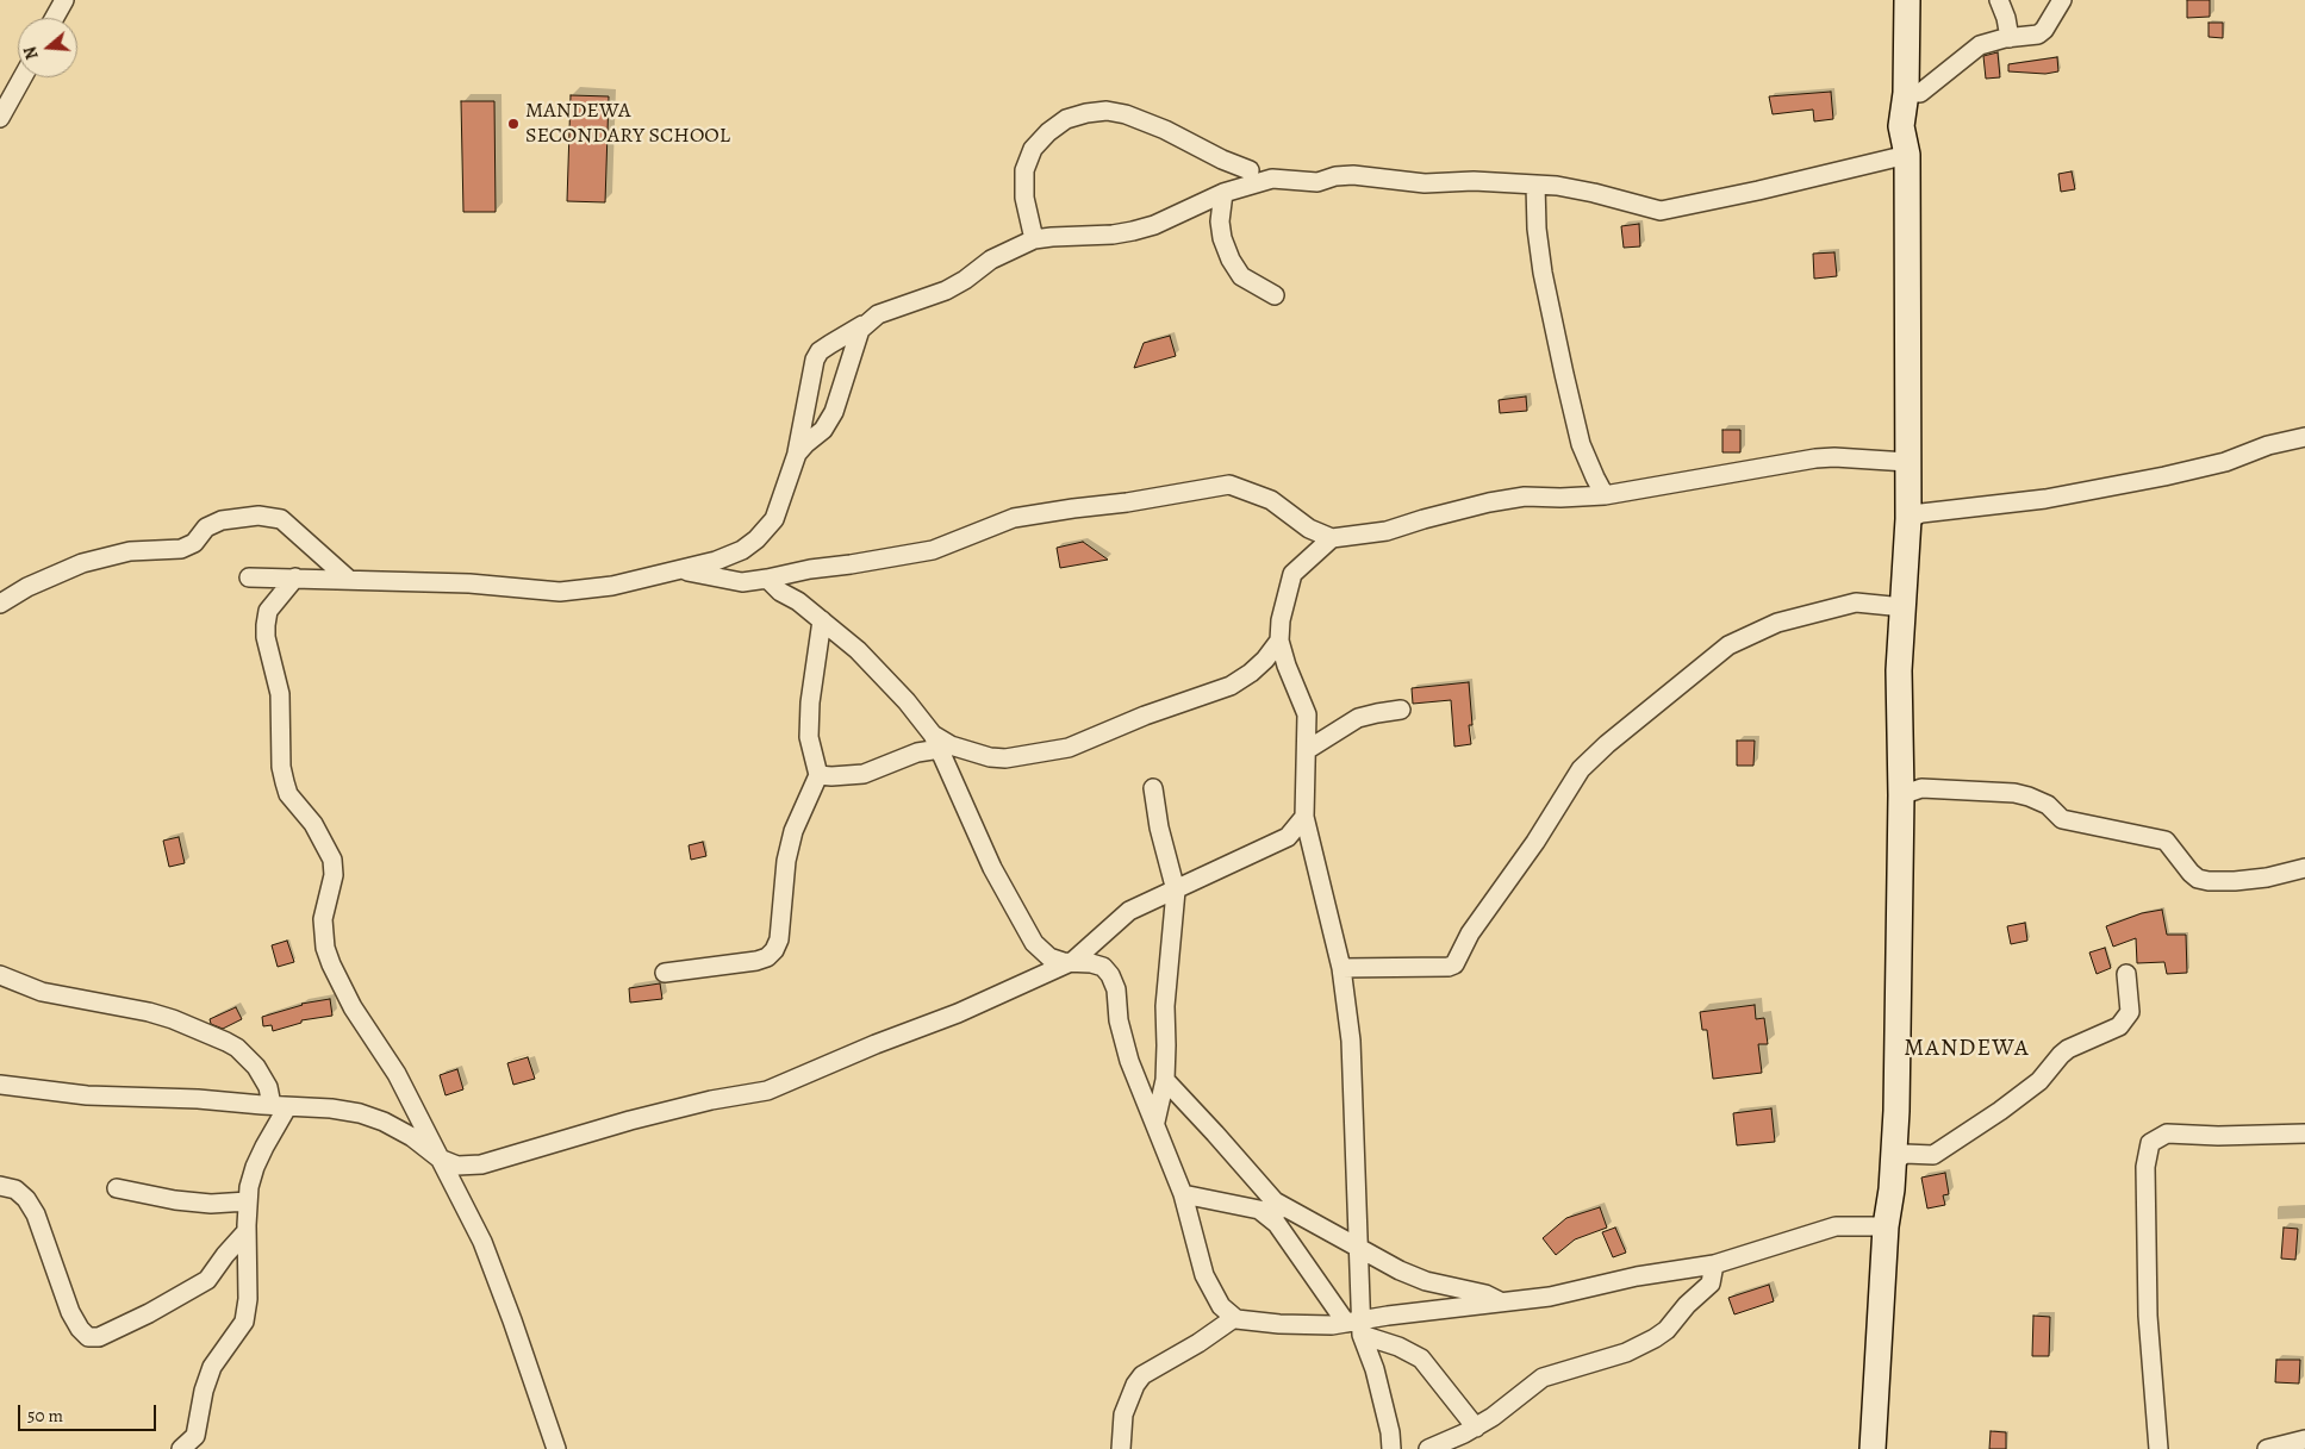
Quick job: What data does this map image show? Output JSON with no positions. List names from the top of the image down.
{
  "districts": ["MANDEWA"],
  "places": ["MANDEWA SECONDARY SCHOOL"],
  "scale_bar": "50 m",
  "north": "left"
}
